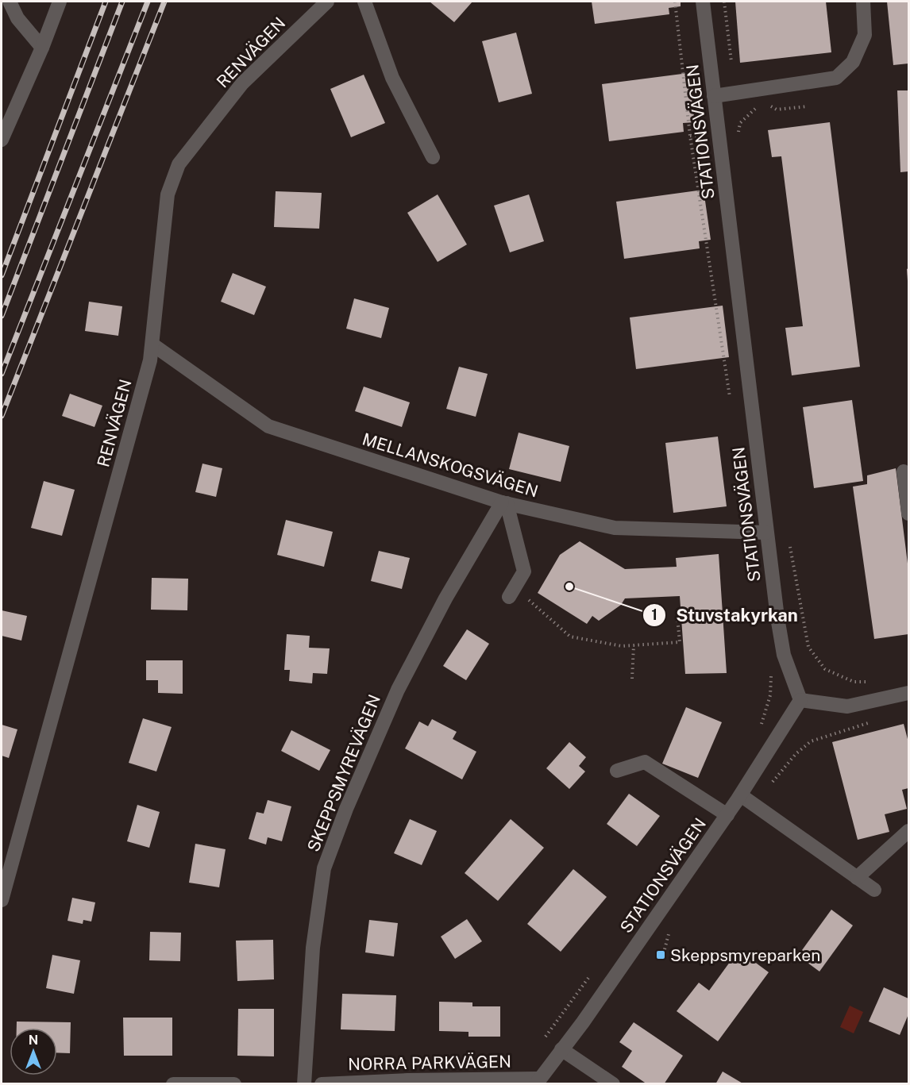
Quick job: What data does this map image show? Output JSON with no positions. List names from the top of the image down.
{
  "streets": {
    "street": [
      "RENVÄGEN",
      "STATIONSVÄGEN",
      "MELLANSKOGSVÄGEN",
      "SKEPPSMYREVÄGEN",
      "NORRA PARKVÄGEN"
    ]
  },
  "crossings": [
    ["RENVÄGEN", "MELLANSKOGSVÄGEN"],
    ["STATIONSVÄGEN", "MELLANSKOGSVÄGEN"],
    ["STATIONSVÄGEN", "NORRA PARKVÄGEN"],
    ["MELLANSKOGSVÄGEN", "SKEPPSMYREVÄGEN"]
  ],
  "places": {
    "other": ["Stuvstakyrkan"],
    "transit": ["Skeppsmyreparken"]
  },
  "north": "top"
}
